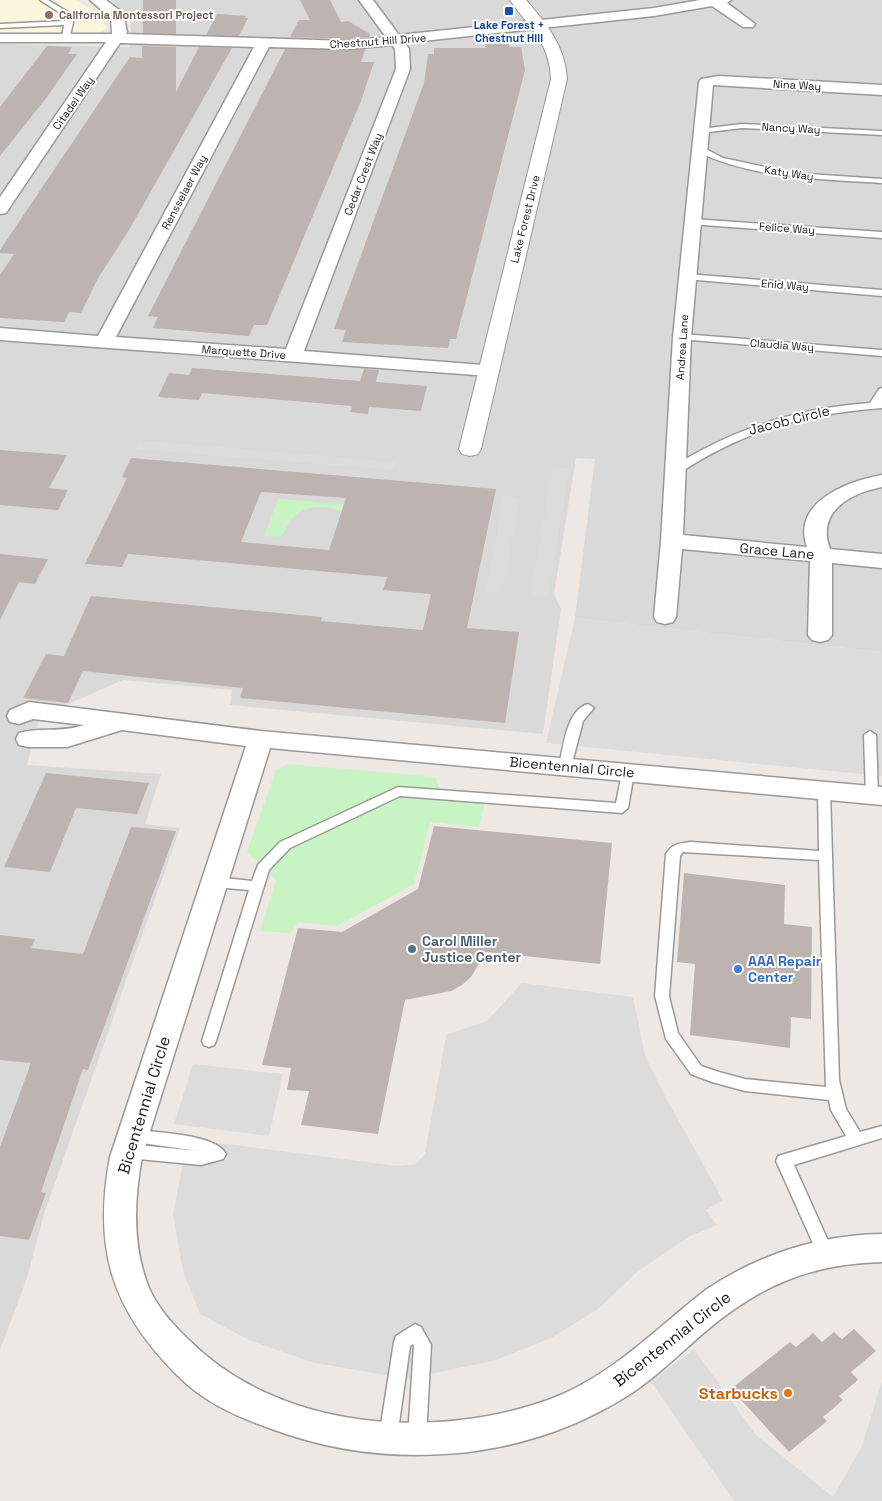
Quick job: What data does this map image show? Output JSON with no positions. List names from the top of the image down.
{
  "streets": {
    "street": [
      "Chestnut Hill Drive",
      "Nina Way",
      "Citadel Way",
      "Cedar Crest Way",
      "Rensselaer Way",
      "Lake Forest Drive",
      "Andrea Lane",
      "Marquette Drive",
      "Grace Lane",
      "Bicentennial Circle"
    ],
    "lane": [
      "Nancy Way",
      "Katy Way",
      "Felice Way",
      "Enid Way",
      "Claudia Way",
      "Jacob Circle"
    ]
  },
  "crossings": [
    ["Chestnut Hill Drive", "Citadel Way"],
    ["Chestnut Hill Drive", "Cedar Crest Way"],
    ["Chestnut Hill Drive", "Rensselaer Way"],
    ["Chestnut Hill Drive", "Lake Forest Drive"],
    ["Nina Way", "Andrea Lane"],
    ["Nancy Way", "Katy Way"],
    ["Nancy Way", "Andrea Lane"],
    ["Katy Way", "Andrea Lane"],
    ["Cedar Crest Way", "Marquette Drive"],
    ["Rensselaer Way", "Marquette Drive"],
    ["Lake Forest Drive", "Marquette Drive"],
    ["Felice Way", "Andrea Lane"],
    ["Enid Way", "Andrea Lane"],
    ["Claudia Way", "Andrea Lane"],
    ["Andrea Lane", "Jacob Circle"],
    ["Andrea Lane", "Grace Lane"]
  ],
  "places": {
    "transit": ["Lake Forest + Chestnut Hill"],
    "other": [
      "California Montessori Project",
      "Carol Miller Justice Center",
      "AAA Repair Center",
      "Starbucks"
    ]
  }
}
